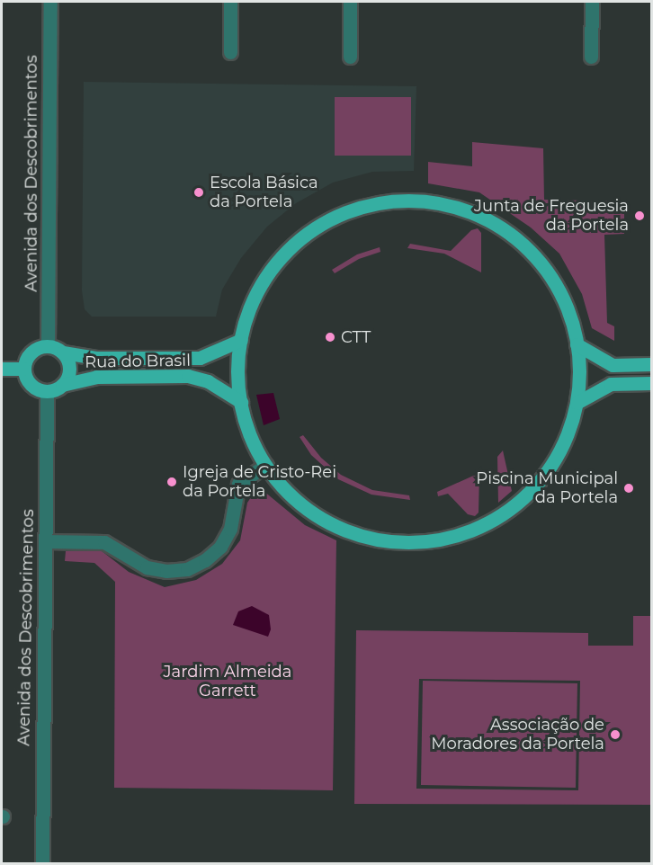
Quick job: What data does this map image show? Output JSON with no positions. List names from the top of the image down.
{
  "streets": {
    "main road": ["Rua do Brasil"],
    "street": ["Avenida dos Descobrimentos"]
  },
  "crossings": [
    ["Avenida dos Descobrimentos", "Rua do Brasil"]
  ],
  "parks": ["Jardim Almeida Garrett"],
  "places": [
    "Escola Básica da Portela",
    "Junta de Freguesia da Portela",
    "CTT",
    "Igreja de Cristo-Rei da Portela",
    "Piscina Municipal da Portela",
    "Associação de Moradores da Portela"
  ]
}
